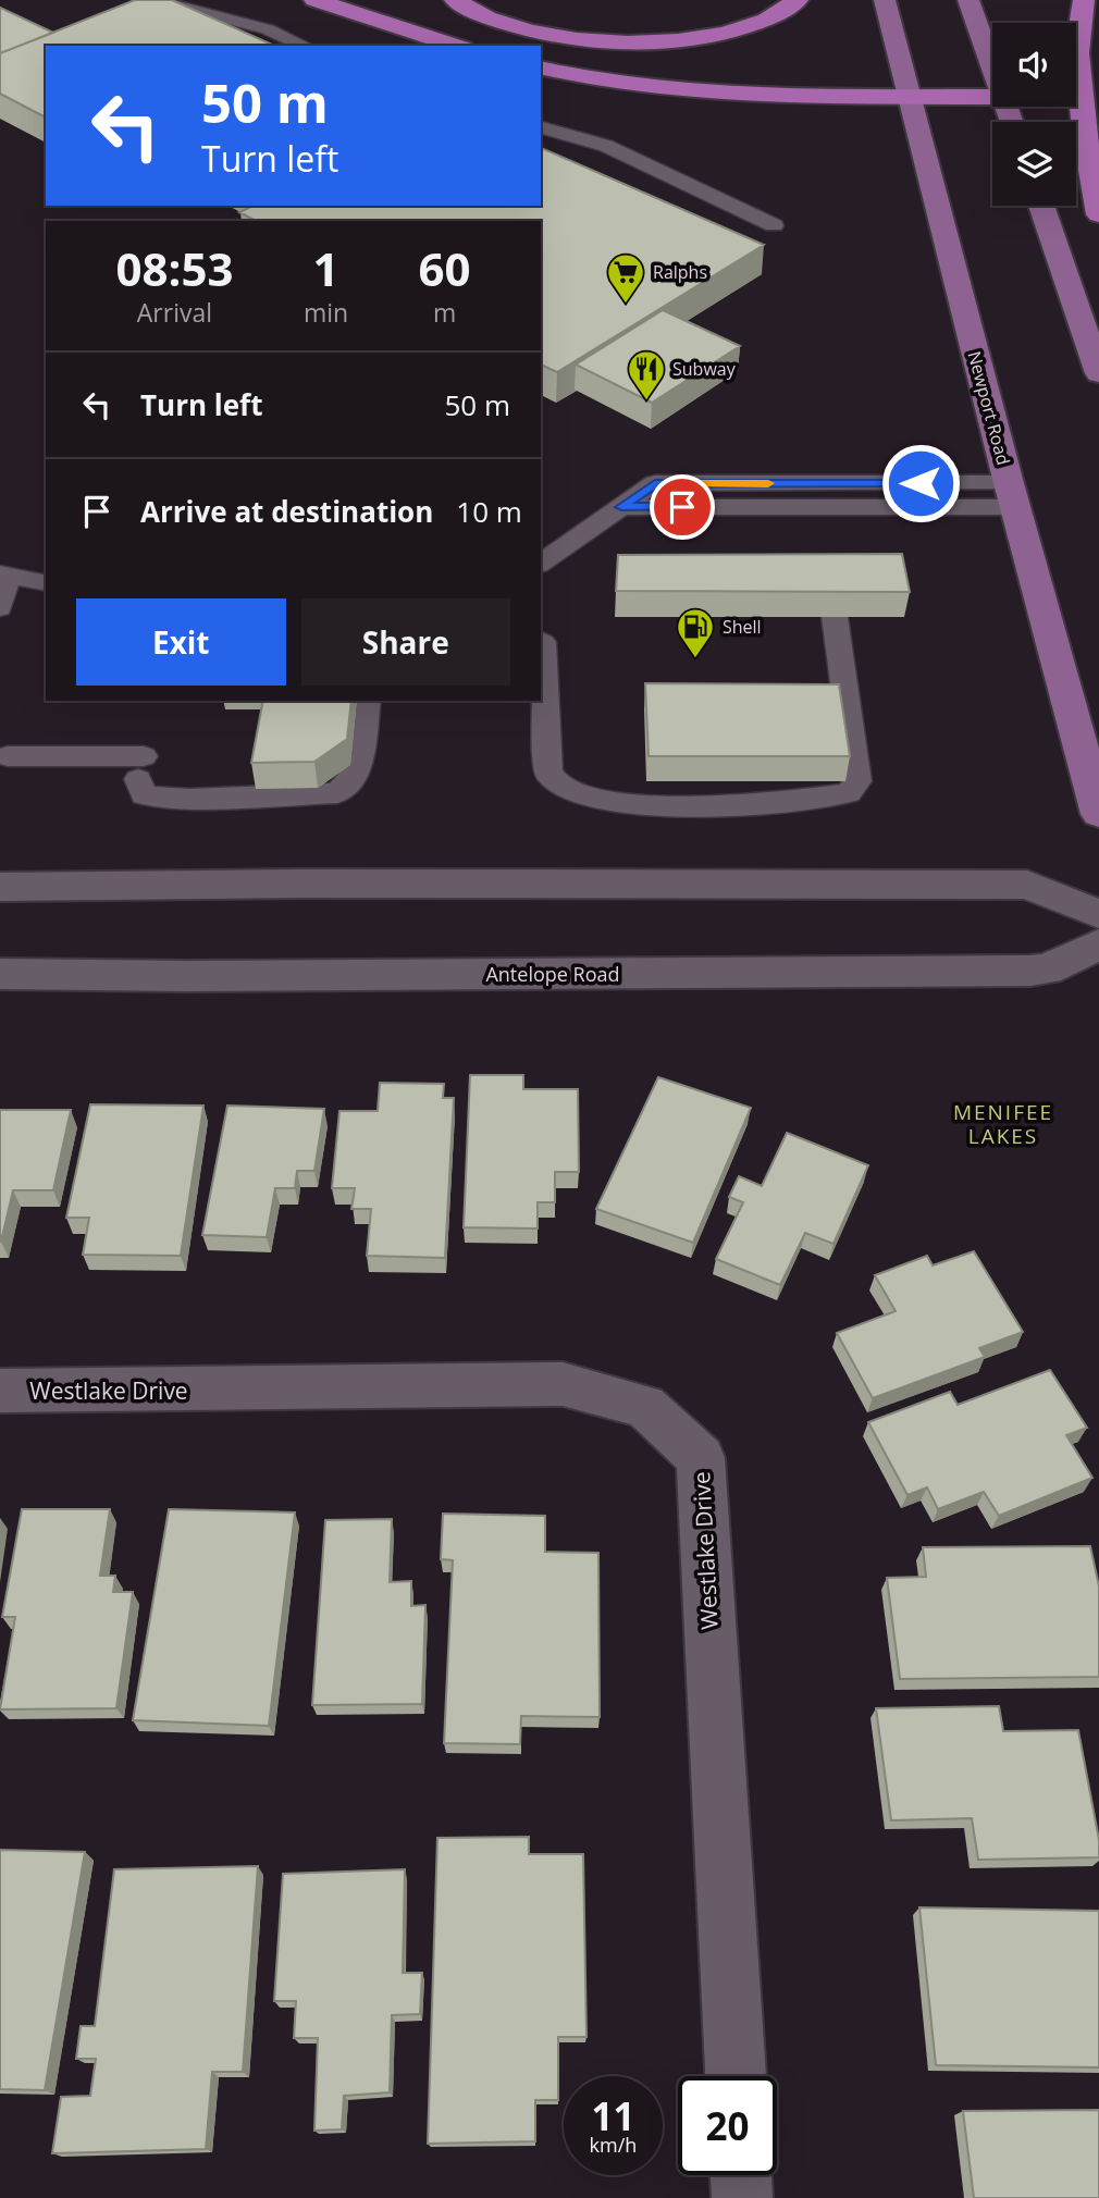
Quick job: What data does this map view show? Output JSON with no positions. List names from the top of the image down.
{
  "streets": {
    "main road": ["Newport Road", "Antelope Road", "Westlake Drive"]
  },
  "districts": ["MENIFEE LAKES"],
  "places": {
    "supermarket": ["Ralphs"],
    "restaurant": ["Subway"],
    "fuel station": ["Shell"]
  },
  "page": {
    "turn": ["50 m", "Turn left"],
    "eta": [
      "08:53",
      "Arrival",
      "1",
      "min",
      "60",
      "m"
    ],
    "list": [
      {
        "name": "Turn left",
        "value": "50 m"
      },
      {
        "name": "Arrive at destination",
        "value": "10 m"
      }
    ],
    "buttons": ["Exit", "Share"],
    "speed": "11 km/h",
    "limit": "20"
  }
}
